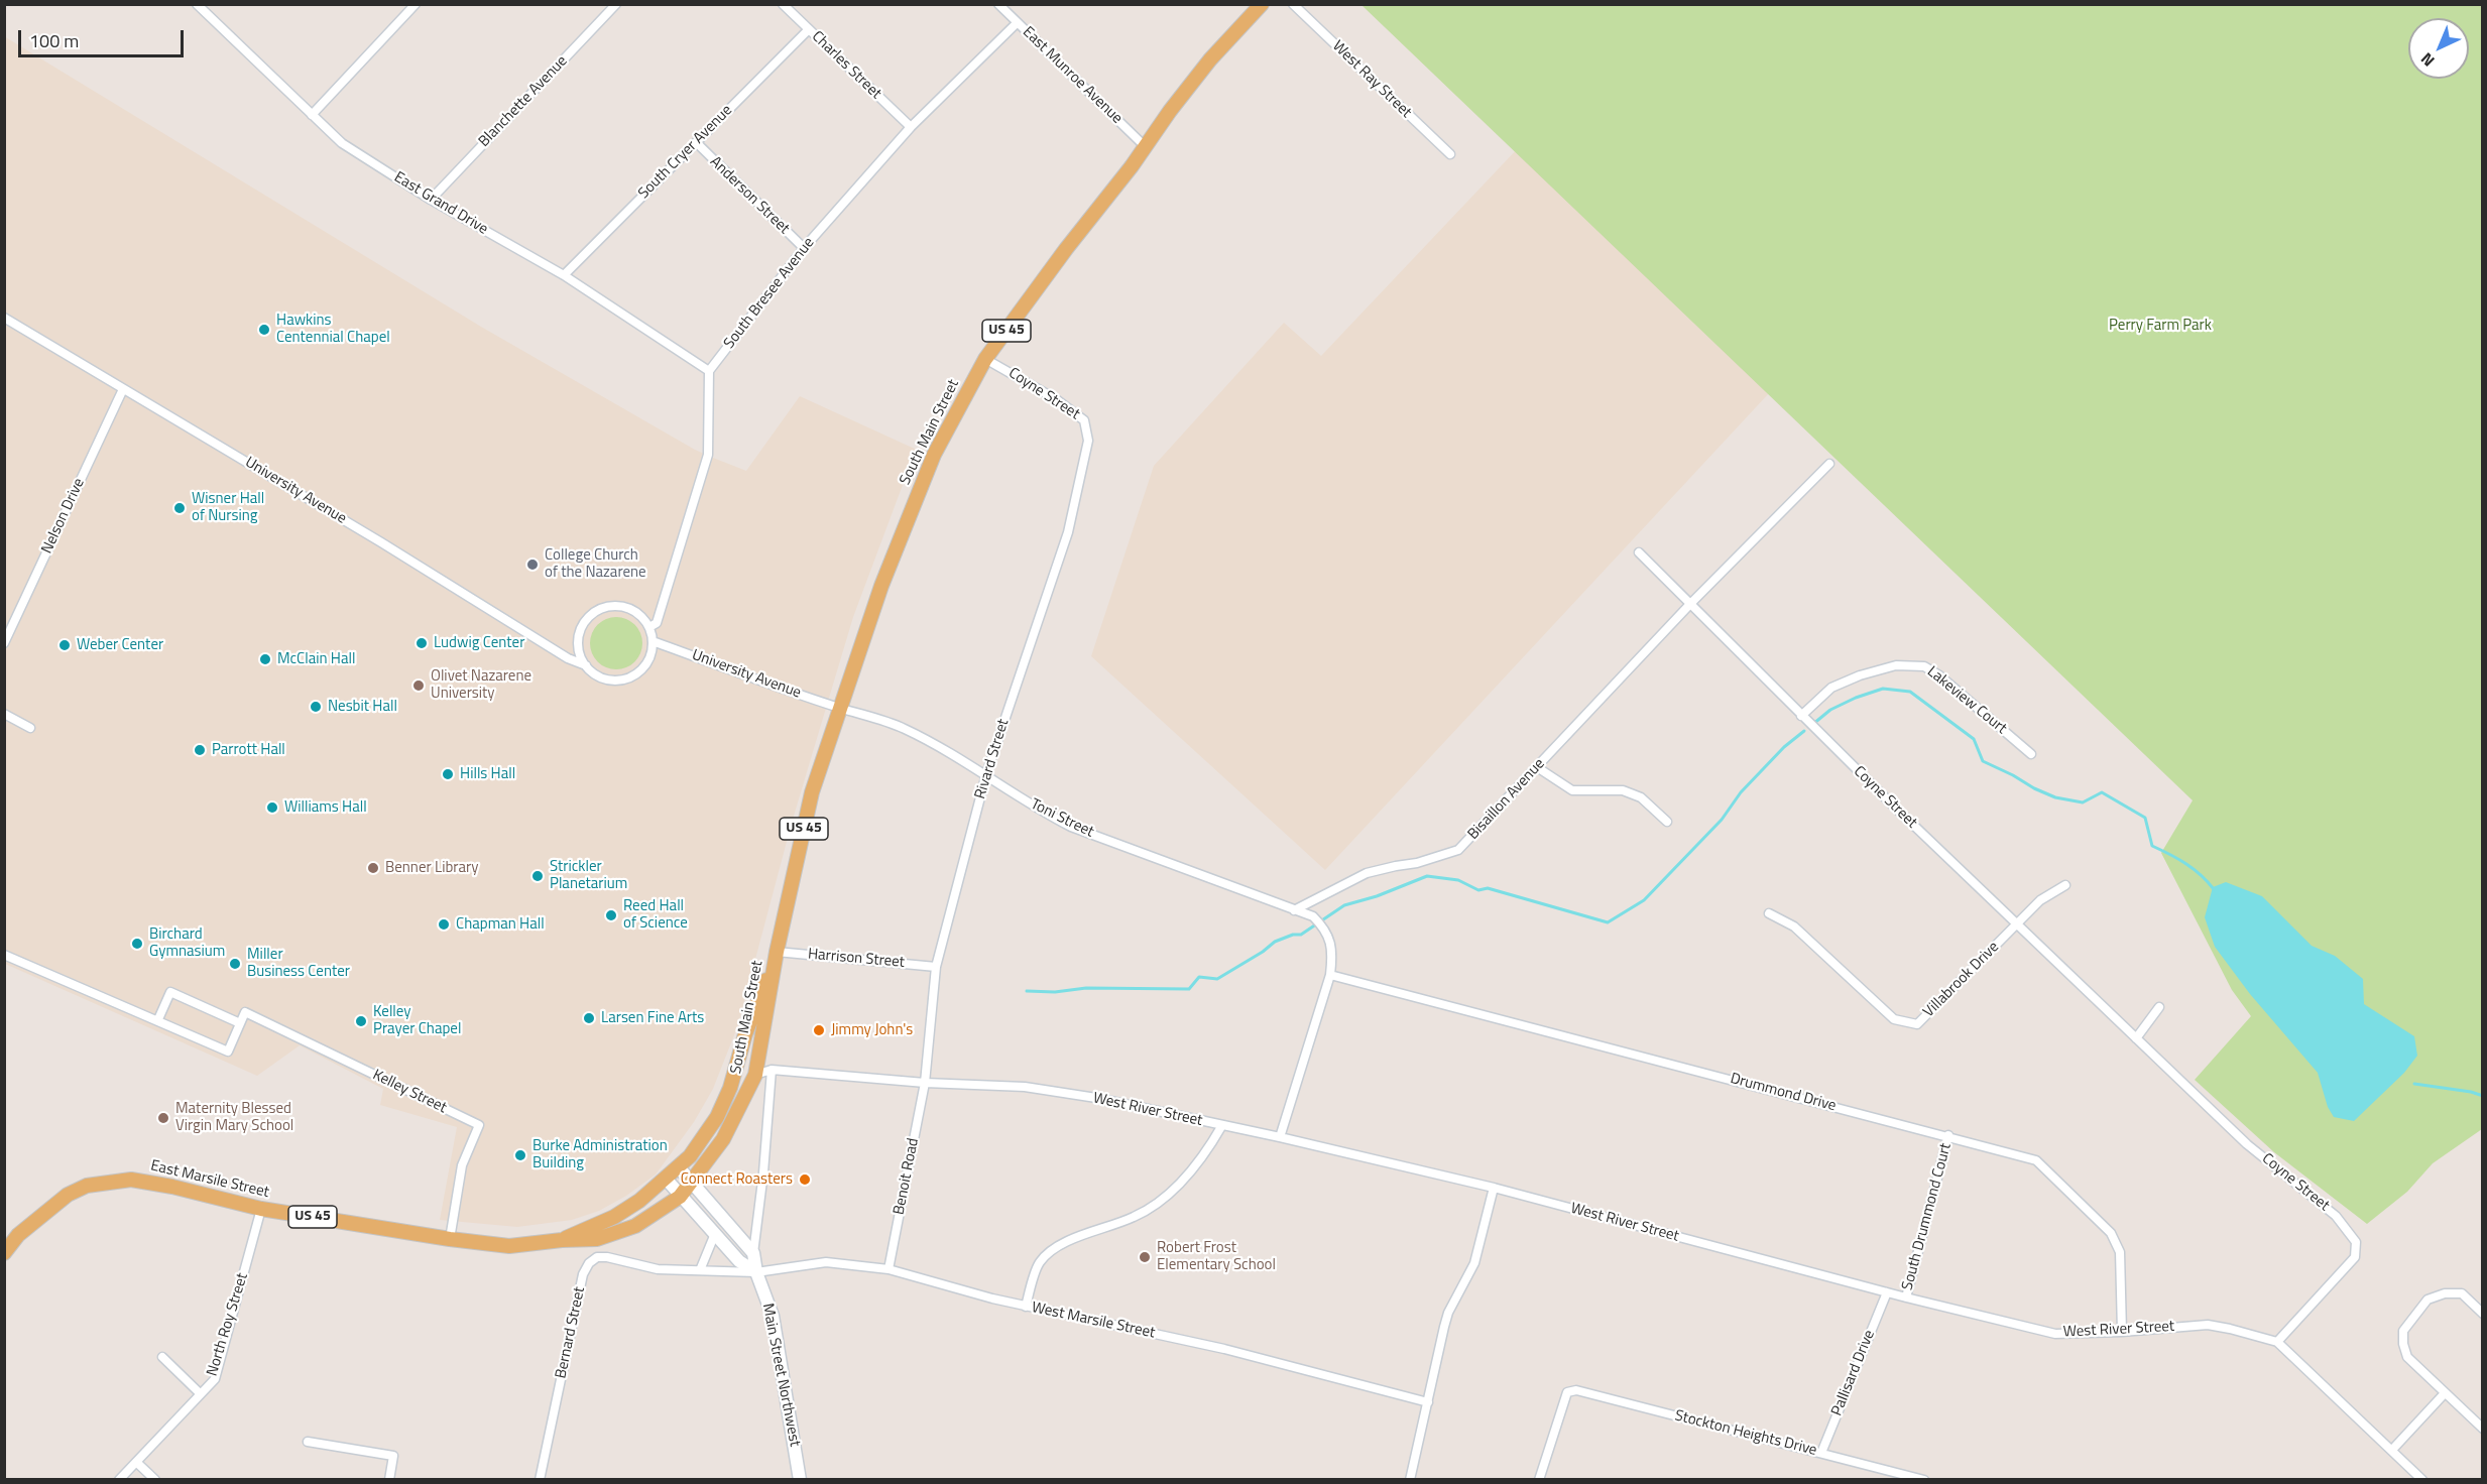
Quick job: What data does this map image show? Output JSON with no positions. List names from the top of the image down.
{
  "streets": {
    "main road": [
      "US 45",
      "South Main Street",
      "East Marsile Street",
      "Main Street Northwest"
    ],
    "street": [
      "Charles Street",
      "East Munroe Avenue",
      "West Ray Street",
      "Blanchette Avenue",
      "South Cryer Avenue",
      "Anderson Street",
      "East Grand Drive",
      "South Bresee Avenue",
      "Coyne Street",
      "University Avenue",
      "Nelson Drive",
      "Lakeview Court",
      "Rivard Street",
      "Bisaillon Avenue",
      "Toni Street",
      "Harrison Street",
      "Villabrook Drive",
      "Kelley Street",
      "Drummond Drive",
      "West River Street",
      "Benoit Road",
      "South Drummond Court",
      "West Marsile Street",
      "North Roy Street",
      "Bernard Street",
      "Pallisard Drive",
      "Stockton Heights Drive"
    ]
  },
  "crossings": [
    ["Charles Street", "South Cryer Avenue"],
    ["Charles Street", "South Bresee Avenue"],
    ["East Munroe Avenue", "South Bresee Avenue"],
    ["East Munroe Avenue", "South Main Street"],
    ["Blanchette Avenue", "East Grand Drive"],
    ["South Cryer Avenue", "Anderson Street"],
    ["South Cryer Avenue", "East Grand Drive"],
    ["Anderson Street", "South Bresee Avenue"],
    ["East Grand Drive", "South Bresee Avenue"],
    ["Coyne Street", "South Main Street"],
    ["Coyne Street", "Lakeview Court"],
    ["Coyne Street", "Rivard Street"],
    ["Coyne Street", "Bisaillon Avenue"],
    ["Coyne Street", "Villabrook Drive"],
    ["Coyne Street", "West River Street"],
    ["South Main Street", "University Avenue"],
    ["South Main Street", "Toni Street"],
    ["South Main Street", "Harrison Street"],
    ["South Main Street", "West River Street"],
    ["South Main Street", "East Marsile Street"],
    ["University Avenue", "Nelson Drive"],
    ["University Avenue", "Toni Street"],
    ["Rivard Street", "Toni Street"],
    ["Rivard Street", "Harrison Street"],
    ["Rivard Street", "West River Street"],
    ["Rivard Street", "Benoit Road"],
    ["Bisaillon Avenue", "Toni Street"],
    ["Kelley Street", "East Marsile Street"],
    ["Drummond Drive", "West River Street"],
    ["Drummond Drive", "South Drummond Court"],
    ["West River Street", "Benoit Road"],
    ["West River Street", "South Drummond Court"],
    ["West River Street", "Pallisard Drive"],
    ["Benoit Road", "West Marsile Street"],
    ["East Marsile Street", "North Roy Street"],
    ["West Marsile Street", "Bernard Street"],
    ["West Marsile Street", "Main Street Northwest"],
    ["Bernard Street", "Main Street Northwest"],
    ["Pallisard Drive", "Stockton Heights Drive"]
  ],
  "parks": ["Perry Farm Park"],
  "places": [
    "Hawkins Centennial Chapel",
    "Wisner Hall of Nursing",
    "College Church of the Nazarene",
    "Ludwig Center",
    "Weber Center",
    "McClain Hall",
    "Olivet Nazarene University",
    "Nesbit Hall",
    "Parrott Hall",
    "Hills Hall",
    "Williams Hall",
    "Benner Library",
    "Strickler Planetarium",
    "Reed Hall of Science",
    "Chapman Hall",
    "Birchard Gymnasium",
    "Miller Business Center",
    "Larsen Fine Arts",
    "Kelley Prayer Chapel",
    "Jimmy John's",
    "Maternity Blessed Virgin Mary School",
    "Burke Administration Building",
    "Connect Roasters",
    "Robert Frost Elementary School"
  ],
  "scale_bar": "100 m",
  "north": "bottom left"
}
